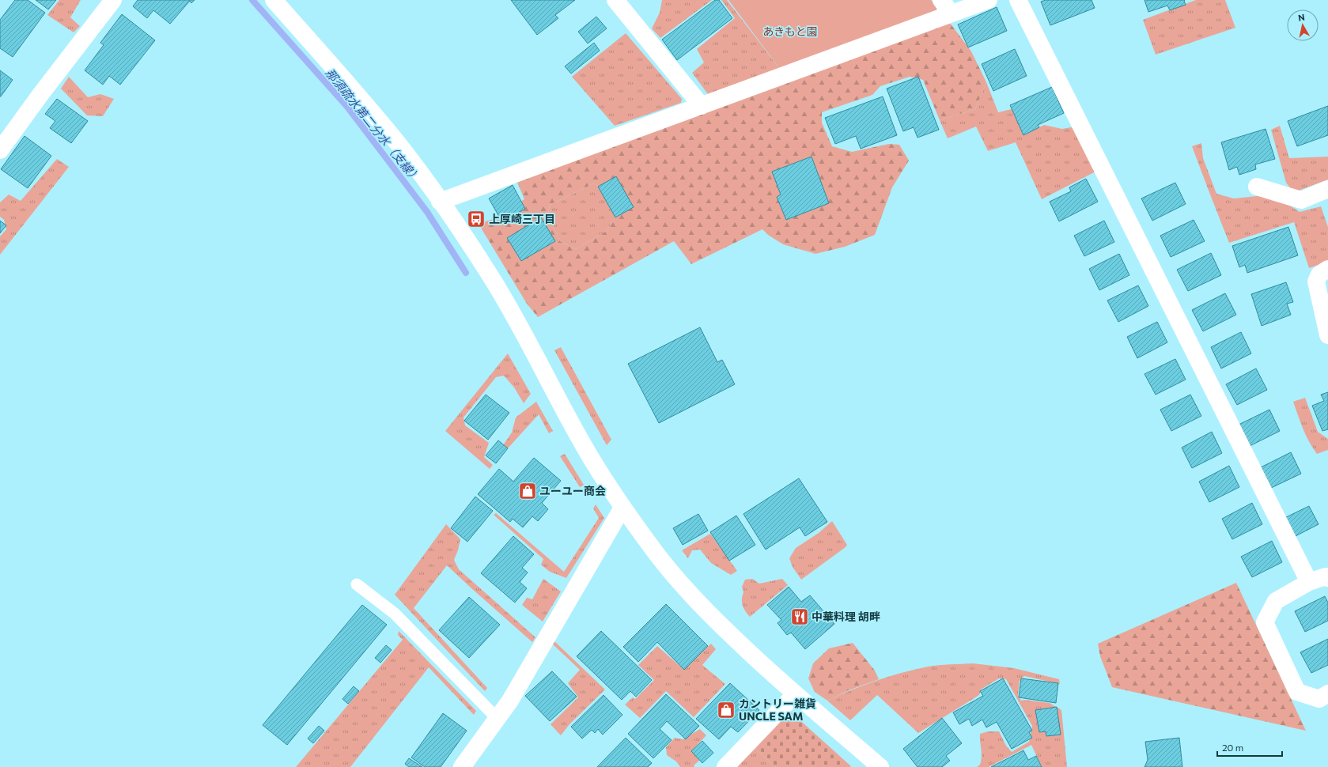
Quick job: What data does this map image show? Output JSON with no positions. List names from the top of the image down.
{
  "water": ["那須疏水第二分水（支線）"],
  "parks": ["あきもと園"],
  "places": {
    "bus stop": ["上厚崎三丁目"],
    "shop": ["ユーユー商会", "カントリー雑貨 UNCLE SAM"],
    "restaurant": ["中華料理 胡畔"]
  },
  "scale_bar": "20 m",
  "north": "top"
}
